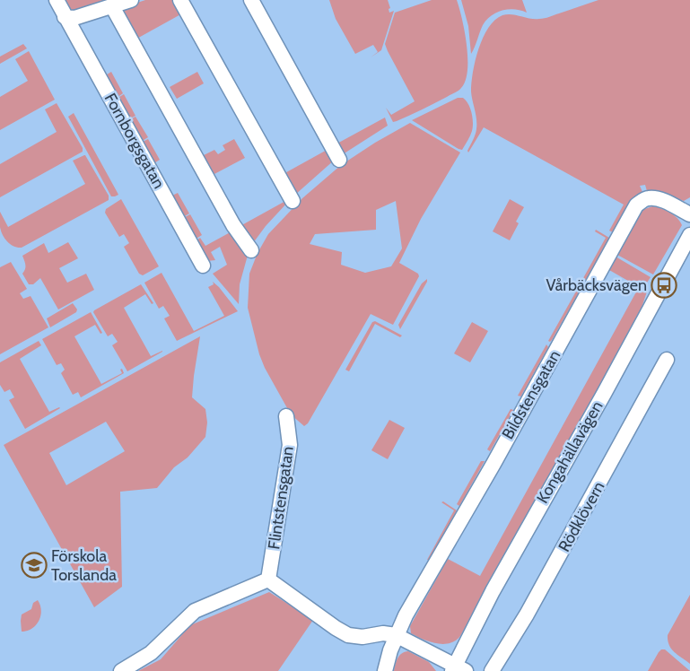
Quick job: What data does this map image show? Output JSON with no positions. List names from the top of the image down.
{
  "streets": {
    "street": [
      "Fornborgsgatan",
      "Bildstensgatan",
      "Kongahällavägen",
      "Flintstensgatan",
      "Rödklövern"
    ]
  },
  "places": {
    "bus stop": ["Vårbäcksvägen"],
    "school or university": ["Förskola Torslanda"]
  }
}
